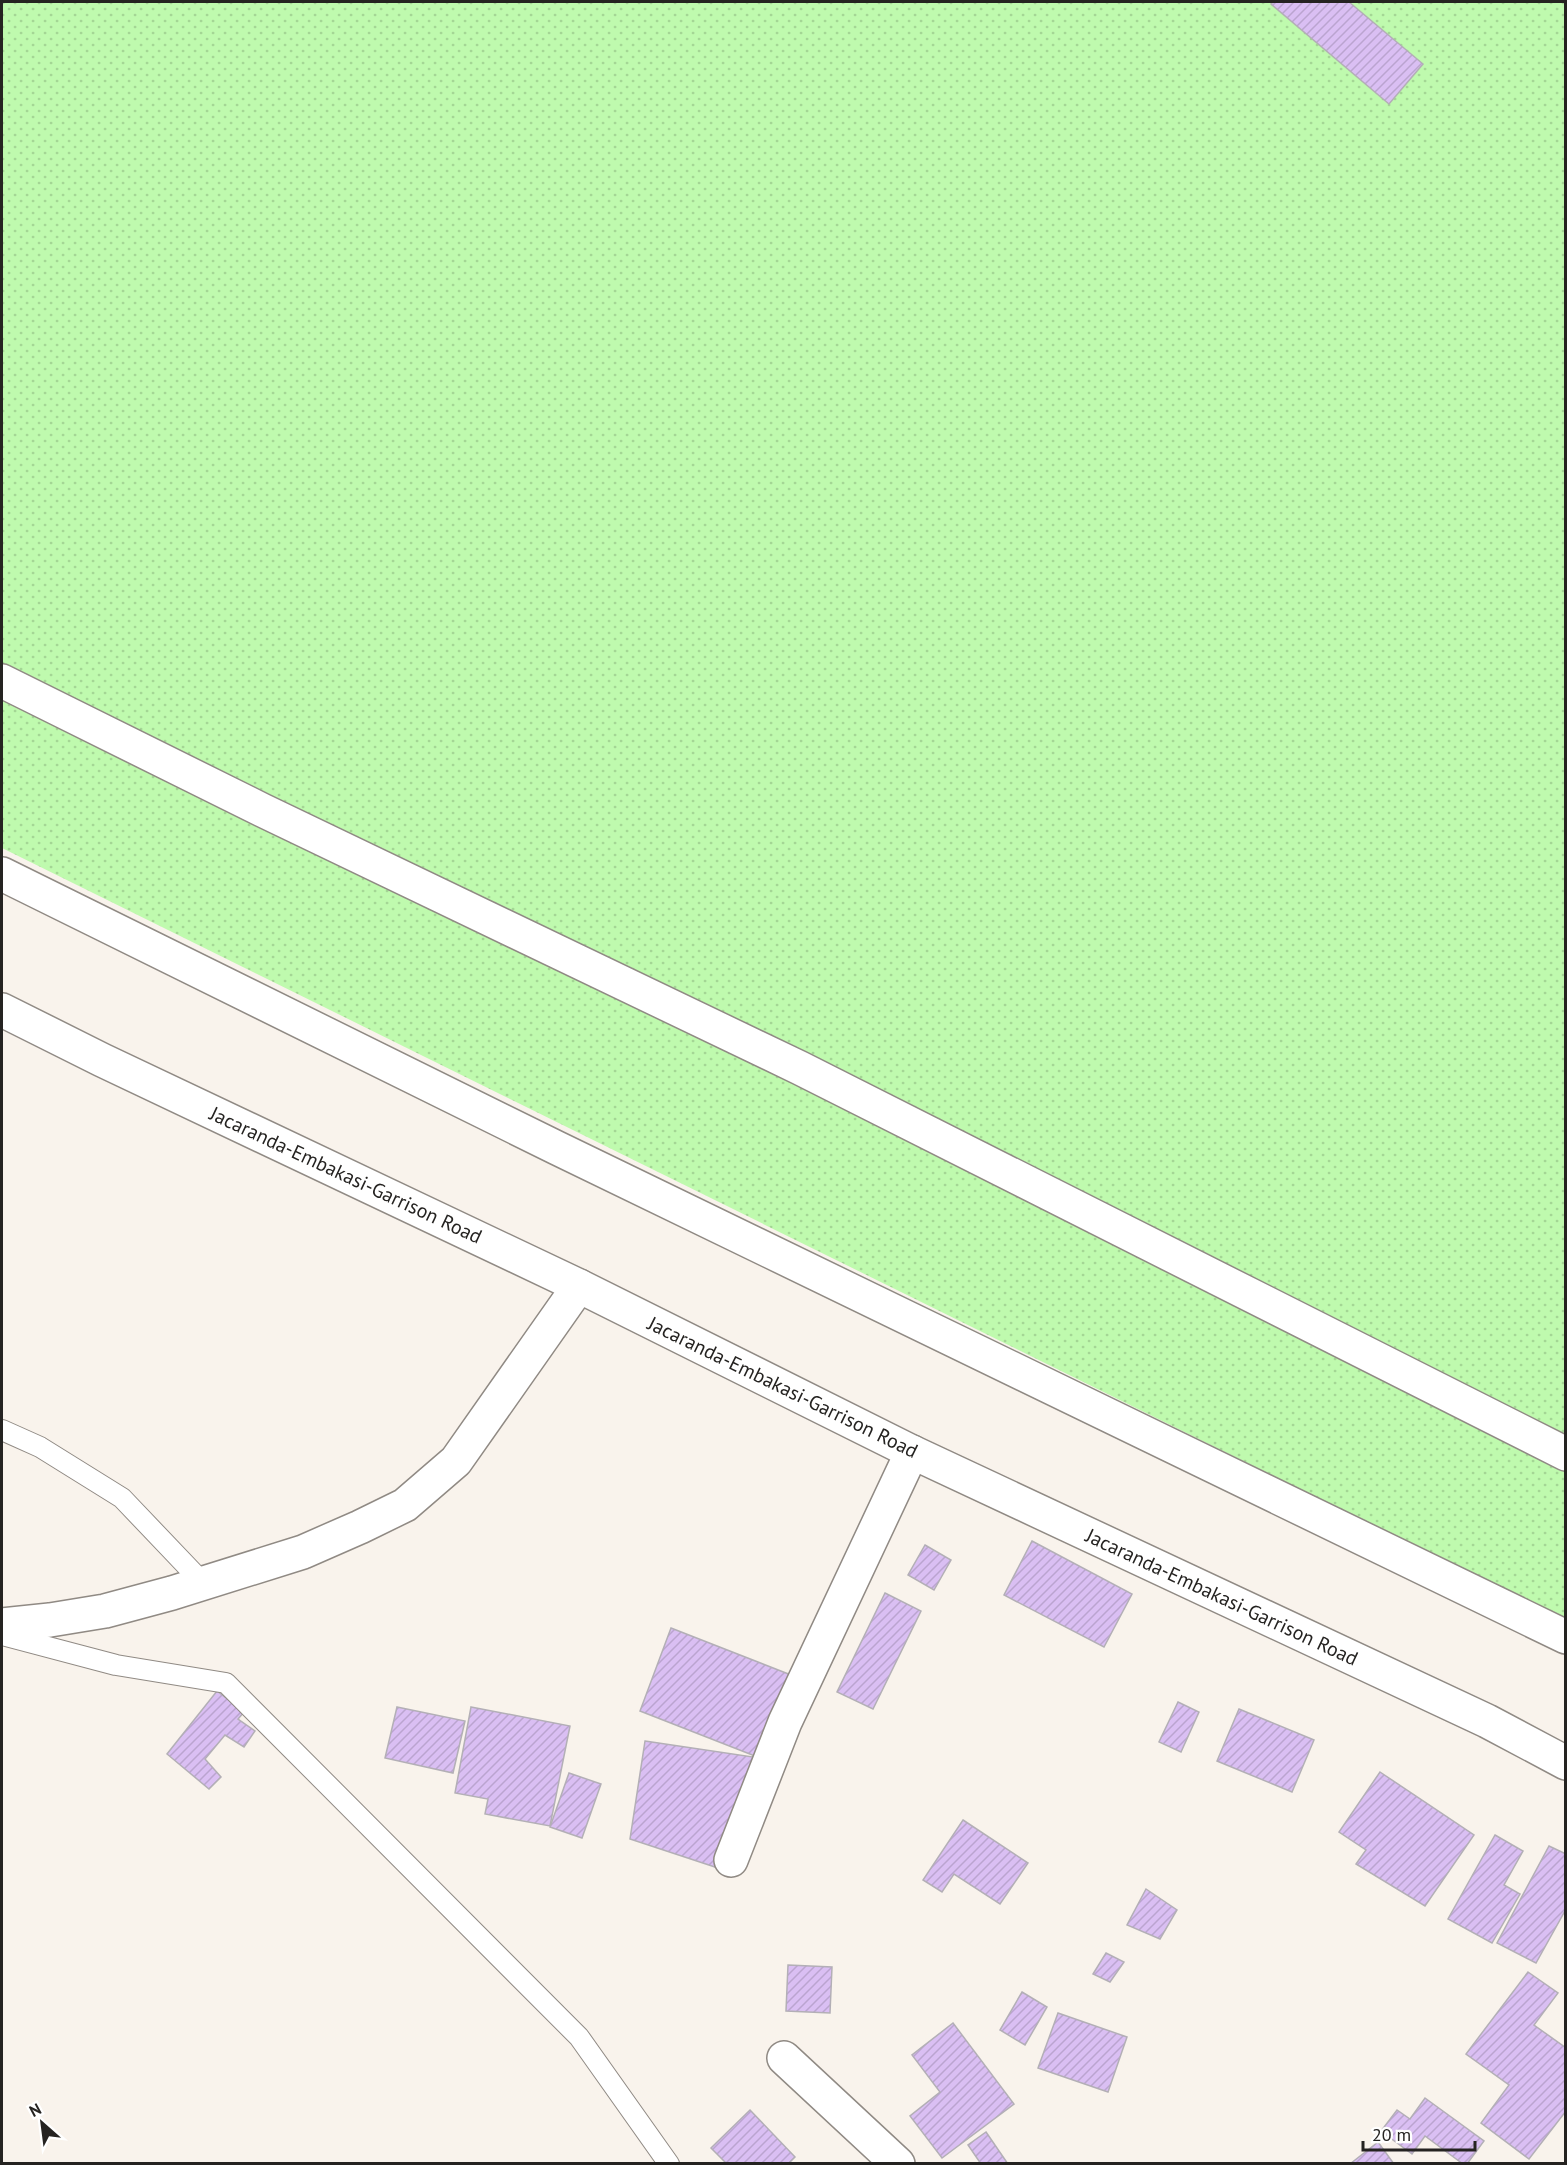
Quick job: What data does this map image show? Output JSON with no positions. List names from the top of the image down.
{
  "streets": {
    "street": ["Jacaranda-Embakasi-Garrison Road"]
  },
  "scale_bar": "20 m",
  "north": "top left"
}
